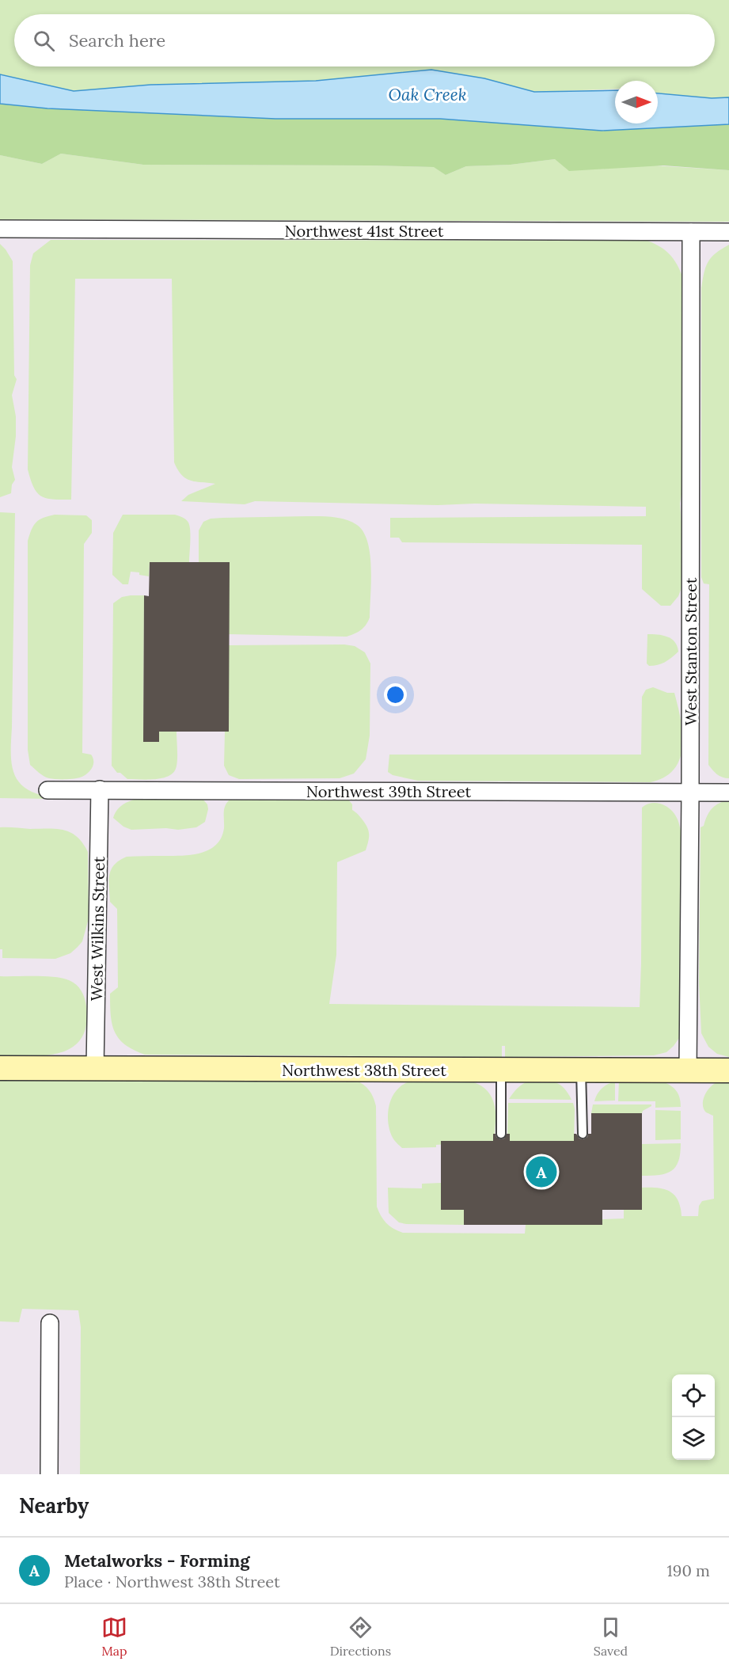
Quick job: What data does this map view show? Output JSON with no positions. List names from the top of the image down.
{
  "streets": {
    "main road": ["Northwest 38th Street"],
    "street": [
      "Northwest 41st Street",
      "West Stanton Street",
      "Northwest 39th Street",
      "West Wilkins Street"
    ]
  },
  "crossings": [
    ["Northwest 41st Street", "West Stanton Street"],
    ["West Stanton Street", "Northwest 39th Street"],
    ["West Stanton Street", "Northwest 38th Street"],
    ["Northwest 39th Street", "West Wilkins Street"],
    ["West Wilkins Street", "Northwest 38th Street"]
  ],
  "water": ["Oak Creek"],
  "north": "right",
  "page": {
    "search": "Search here",
    "pins": "A",
    "heading": "Nearby",
    "list": [
      {
        "mark": "A",
        "name": "Metalworks - Forming",
        "note": "Place · Northwest 38th Street",
        "value": "190 m"
      }
    ],
    "nav": ["Map", "Directions", "Saved"]
  }
}
